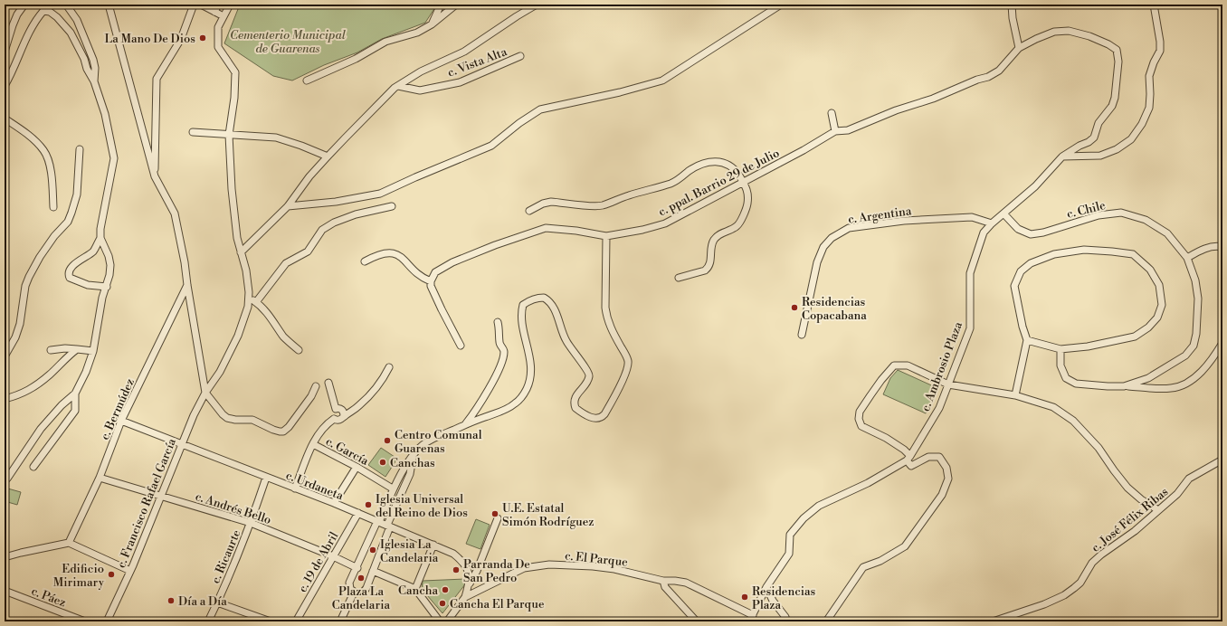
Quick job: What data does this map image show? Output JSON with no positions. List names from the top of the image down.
{
  "streets": {
    "street": [
      "c. Vista Alta",
      "c. ppal. Barrio 29 de Julio",
      "c. Chile",
      "c. Argentina",
      "c. Ambrosio Plaza",
      "c. Bermúdez",
      "c. García",
      "c. Urdaneta",
      "c. Francisco Rafael García",
      "c. Andrés Bello",
      "c. José Félix Ribas",
      "c. Ricaurte",
      "c. El Parque",
      "c. 19 de Abril",
      "c. Páez"
    ]
  },
  "crossings": [
    ["c. ppal. Barrio 29 de Julio", "c. Ambrosio Plaza"],
    ["c. Chile", "c. Ambrosio Plaza"],
    ["c. Argentina", "c. Ambrosio Plaza"],
    ["c. Ambrosio Plaza", "c. El Parque"],
    ["c. Bermúdez", "c. Urdaneta"],
    ["c. Bermúdez", "c. Andrés Bello"],
    ["c. Urdaneta", "c. Francisco Rafael García"],
    ["c. Urdaneta", "c. Ricaurte"],
    ["c. Urdaneta", "c. El Parque"],
    ["c. Urdaneta", "c. 19 de Abril"],
    ["c. Francisco Rafael García", "c. Andrés Bello"],
    ["c. Andrés Bello", "c. Ricaurte"],
    ["c. Andrés Bello", "c. 19 de Abril"]
  ],
  "parks": ["Cementerio Municipal de Guarenas"],
  "places": [
    "La Mano De Dios",
    "Residencias Copacabana",
    "Centro Comunal Guarenas",
    "Canchas",
    "Iglesia Universal del Reino de Dios",
    "U.E. Estatal Simón Rodríguez",
    "Iglesia La Candelaria",
    "Parranda De San Pedro",
    "Edificio Mirimary",
    "Plaza La Candelaria",
    "Cancha",
    "Residencias Plaza",
    "Día a Día",
    "Cancha El Parque"
  ]
}
